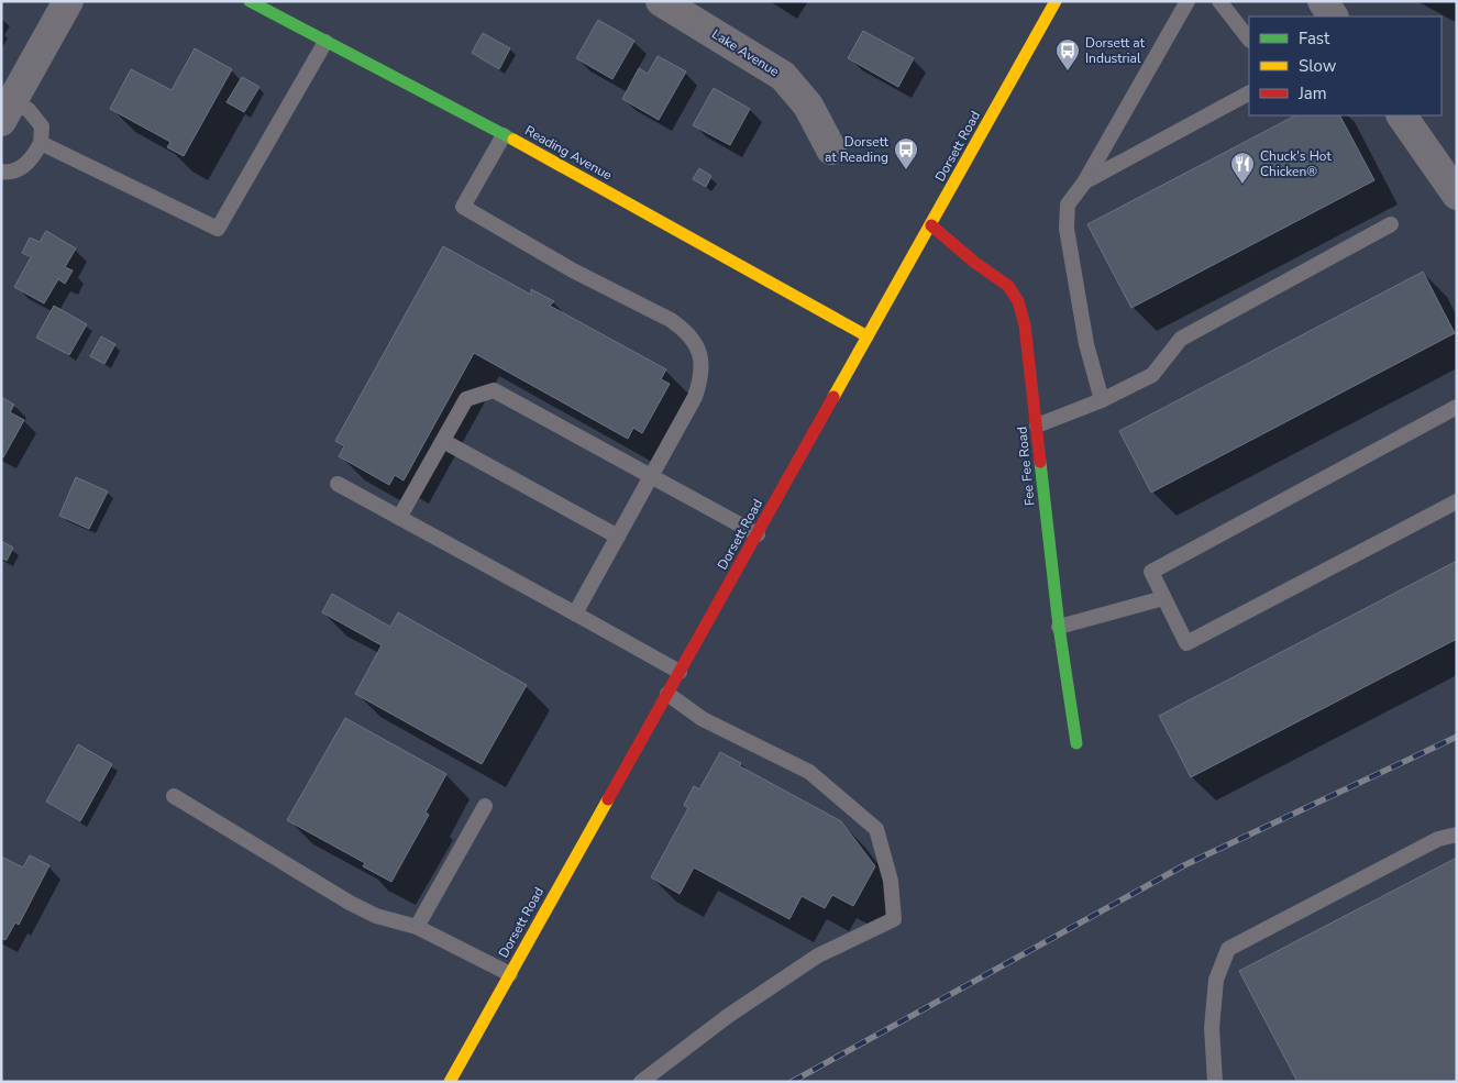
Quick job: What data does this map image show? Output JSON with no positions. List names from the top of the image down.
{
  "streets": {
    "street": [
      "Lake Avenue",
      "Dorsett Road",
      "Reading Avenue",
      "Fee Fee Road"
    ]
  },
  "crossings": [
    ["Dorsett Road", "Reading Avenue"],
    ["Dorsett Road", "Fee Fee Road"]
  ],
  "places": {
    "bus stop": ["Dorsett at Industrial", "Dorsett at Reading"],
    "restaurant": ["Chuck's Hot Chicken®"]
  },
  "legend": ["Fast", "Slow", "Jam"]
}
